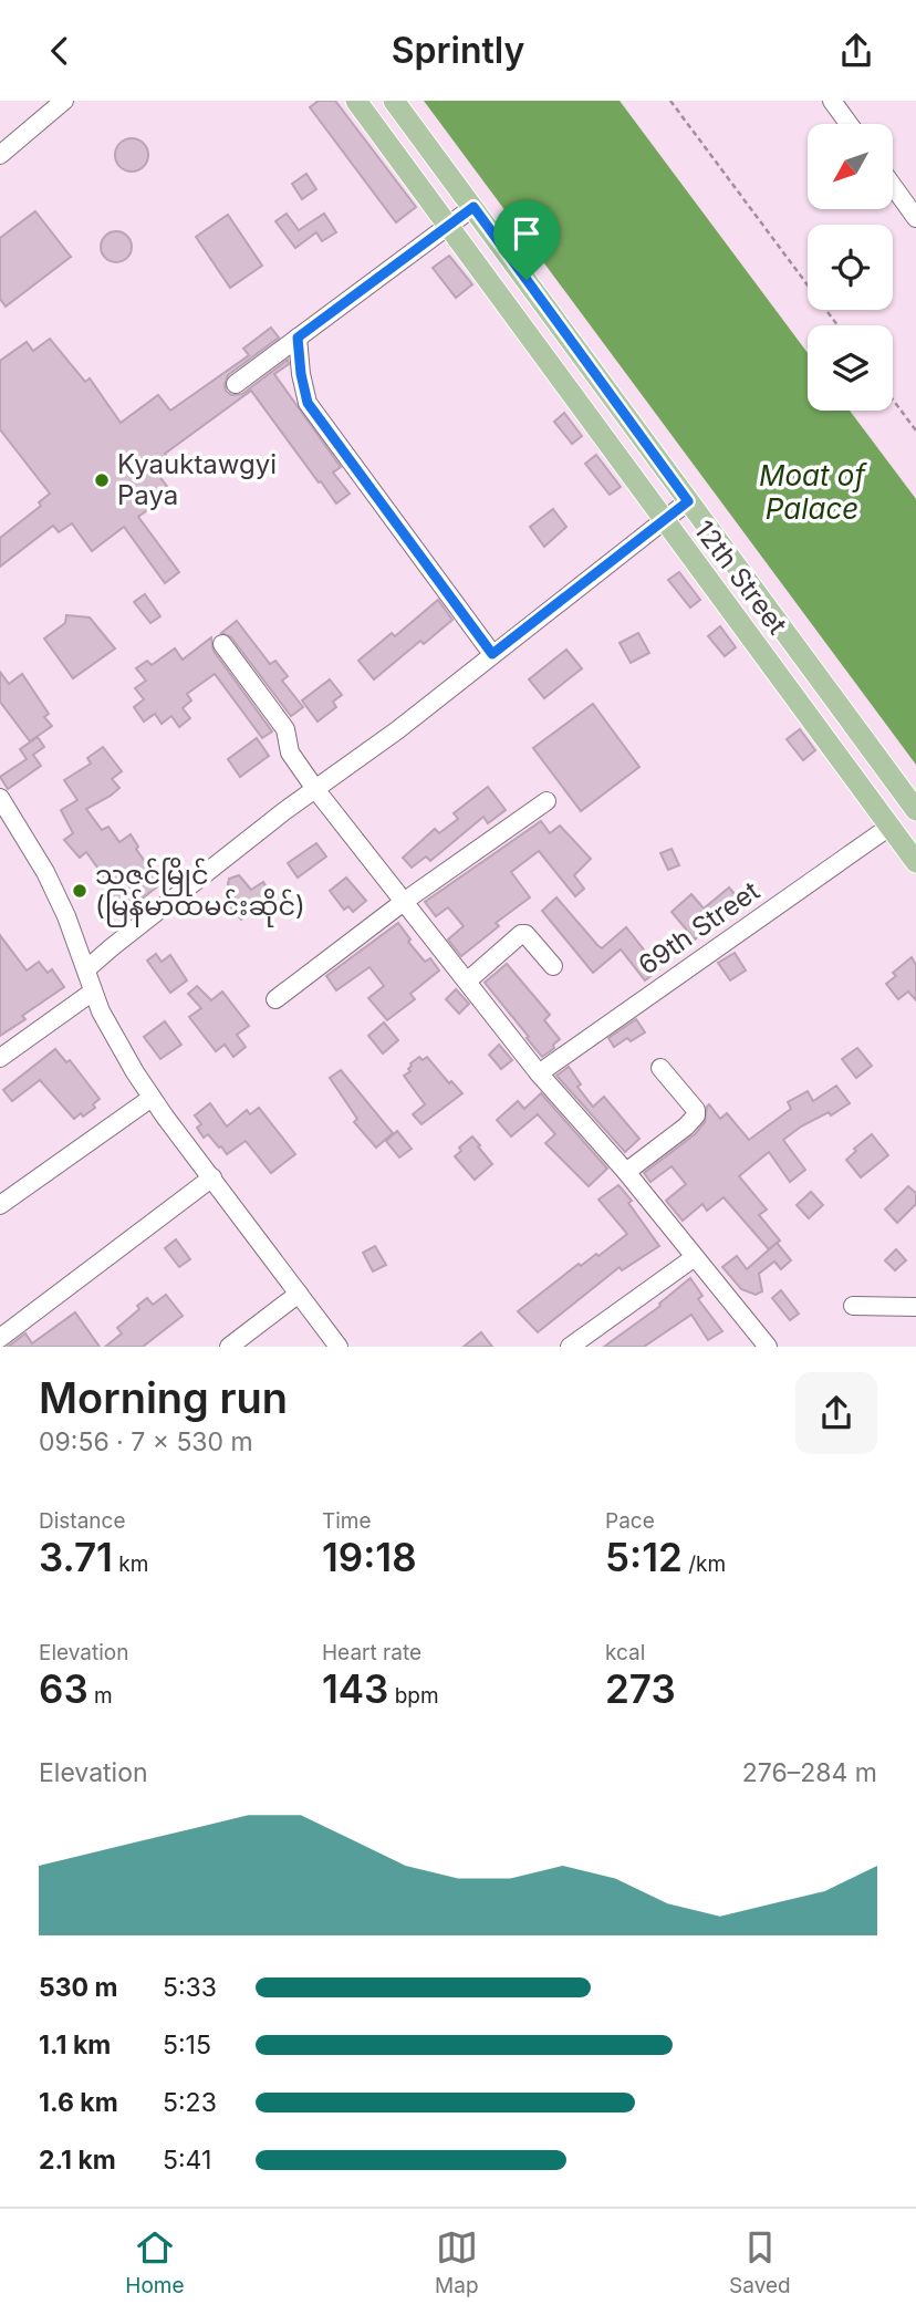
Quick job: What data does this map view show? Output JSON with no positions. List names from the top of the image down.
{
  "streets": {
    "main road": ["12th Street"],
    "street": ["69th Street"]
  },
  "crossings": [
    ["12th Street", "69th Street"]
  ],
  "water": ["Moat of Palace"],
  "places": ["Kyauktawgyi Paya", "သဇင်မြိုင် (မြန်မာထမင်းဆိုင်)"],
  "north": "bottom left",
  "page": {
    "header": "Sprintly",
    "heading": ["Morning run", "09:56 · 7 × 530 m"],
    "stats": [
      ["Distance", "3.71 km"],
      ["Time", "19:18"],
      ["Pace", "5:12 /km"],
      ["Elevation", "63 m"],
      ["Heart rate", "143 bpm"],
      ["kcal", "273"]
    ],
    "chart": ["Elevation", "276–284 m"],
    "list": [
      {
        "name": "530 m",
        "note": "5:33"
      },
      {
        "name": "1.1 km",
        "note": "5:15"
      },
      {
        "name": "1.6 km",
        "note": "5:23"
      },
      {
        "name": "2.1 km",
        "note": "5:41"
      }
    ],
    "tabs": ["Home", "Map", "Saved"]
  }
}
